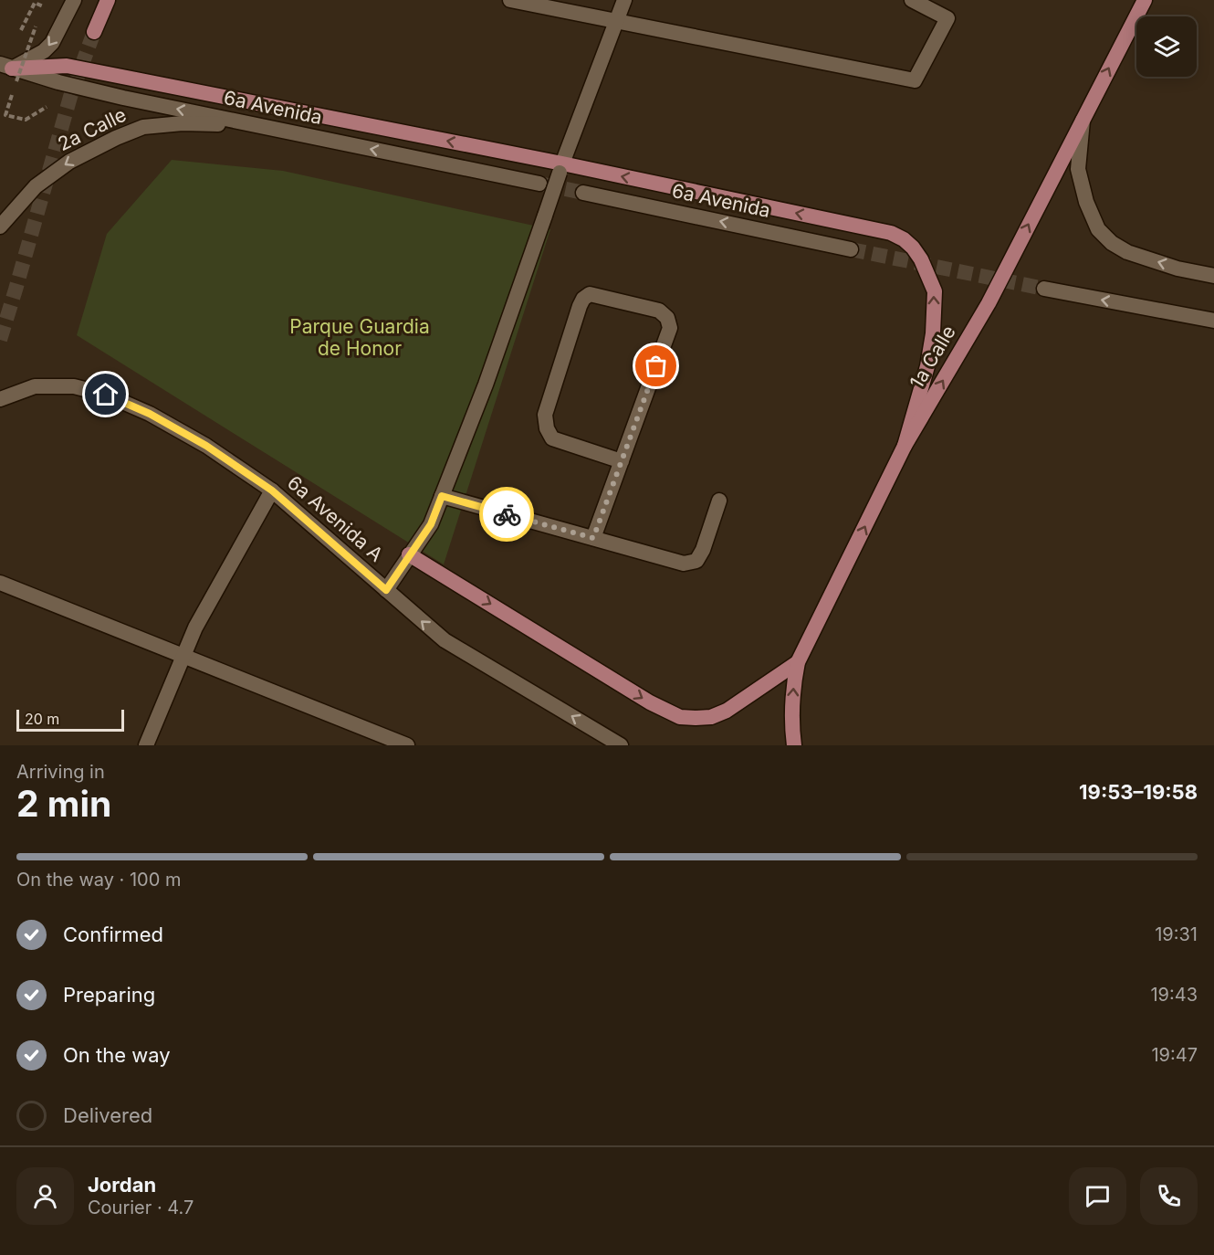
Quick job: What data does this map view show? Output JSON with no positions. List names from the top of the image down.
{
  "streets": {
    "main road": ["1a Calle"],
    "street": ["6a Avenida", "2a Calle", "6a Avenida A"]
  },
  "crossings": [
    ["6a Avenida", "2a Calle"]
  ],
  "one_way": ["6a Avenida", "2a Calle", "1a Calle"],
  "parks": ["Parque Guardia de Honor"],
  "scale_bar": "20 m",
  "page": {
    "scale": "20 m",
    "heading": ["2 min", "Arriving in", "19:53–19:58"],
    "panel": ["Jordan", "Courier · 4.7"],
    "bar": "On the way · 100 m",
    "list": [
      ["Confirmed", "19:31"],
      ["Preparing", "19:43"],
      ["On the way", "19:47"],
      "Delivered"
    ]
  }
}
